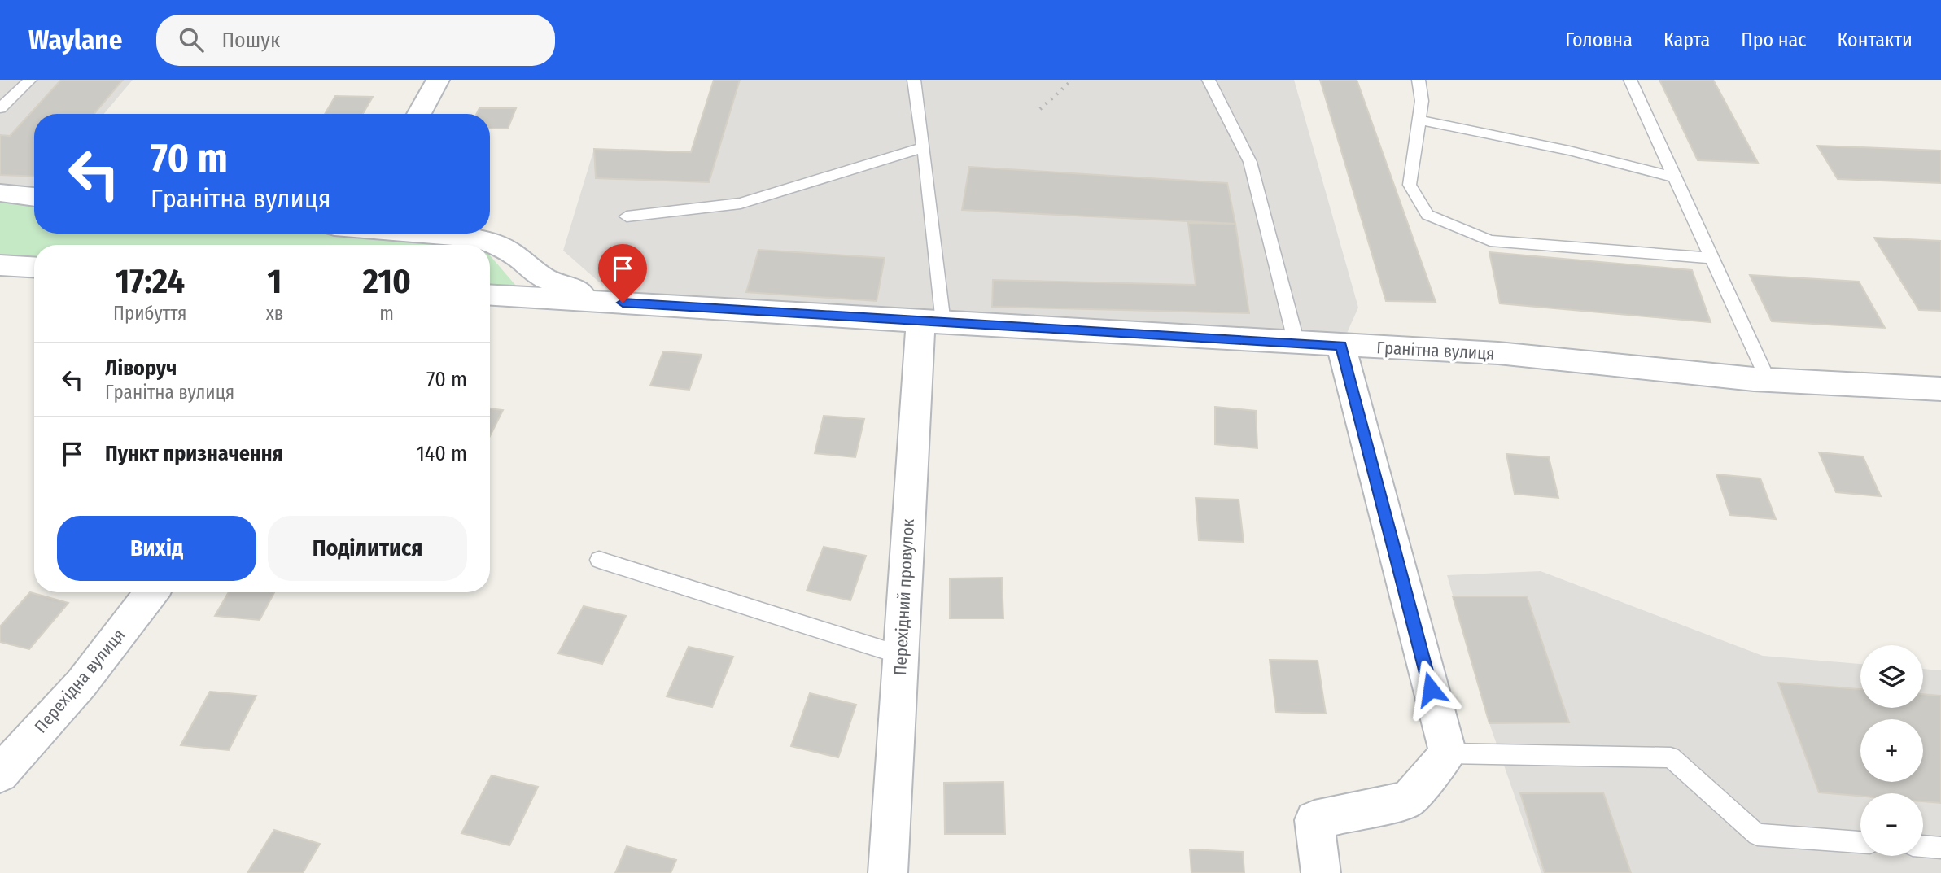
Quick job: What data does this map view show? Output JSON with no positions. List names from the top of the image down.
{
  "streets": {
    "street": ["Гранітна вулиця", "Перехідний провулок", "Перехідна вулиця"]
  },
  "crossings": [
    ["Гранітна вулиця", "Перехідний провулок"]
  ],
  "page": {
    "header": "Waylane",
    "search": "Пошук",
    "nav": [
      "Головна",
      "Карта",
      "Про нас",
      "Контакти"
    ],
    "turn": ["70 m", "Гранітна вулиця"],
    "eta": [
      "17:24",
      "Прибуття",
      "1",
      "хв",
      "210",
      "m"
    ],
    "list": [
      {
        "name": "Ліворуч",
        "note": "Гранітна вулиця",
        "value": "70 m"
      },
      {
        "name": "Пункт призначення",
        "value": "140 m"
      }
    ],
    "buttons": ["Вихід", "Поділитися"],
    "map_buttons": ["+", "−"]
  }
}
